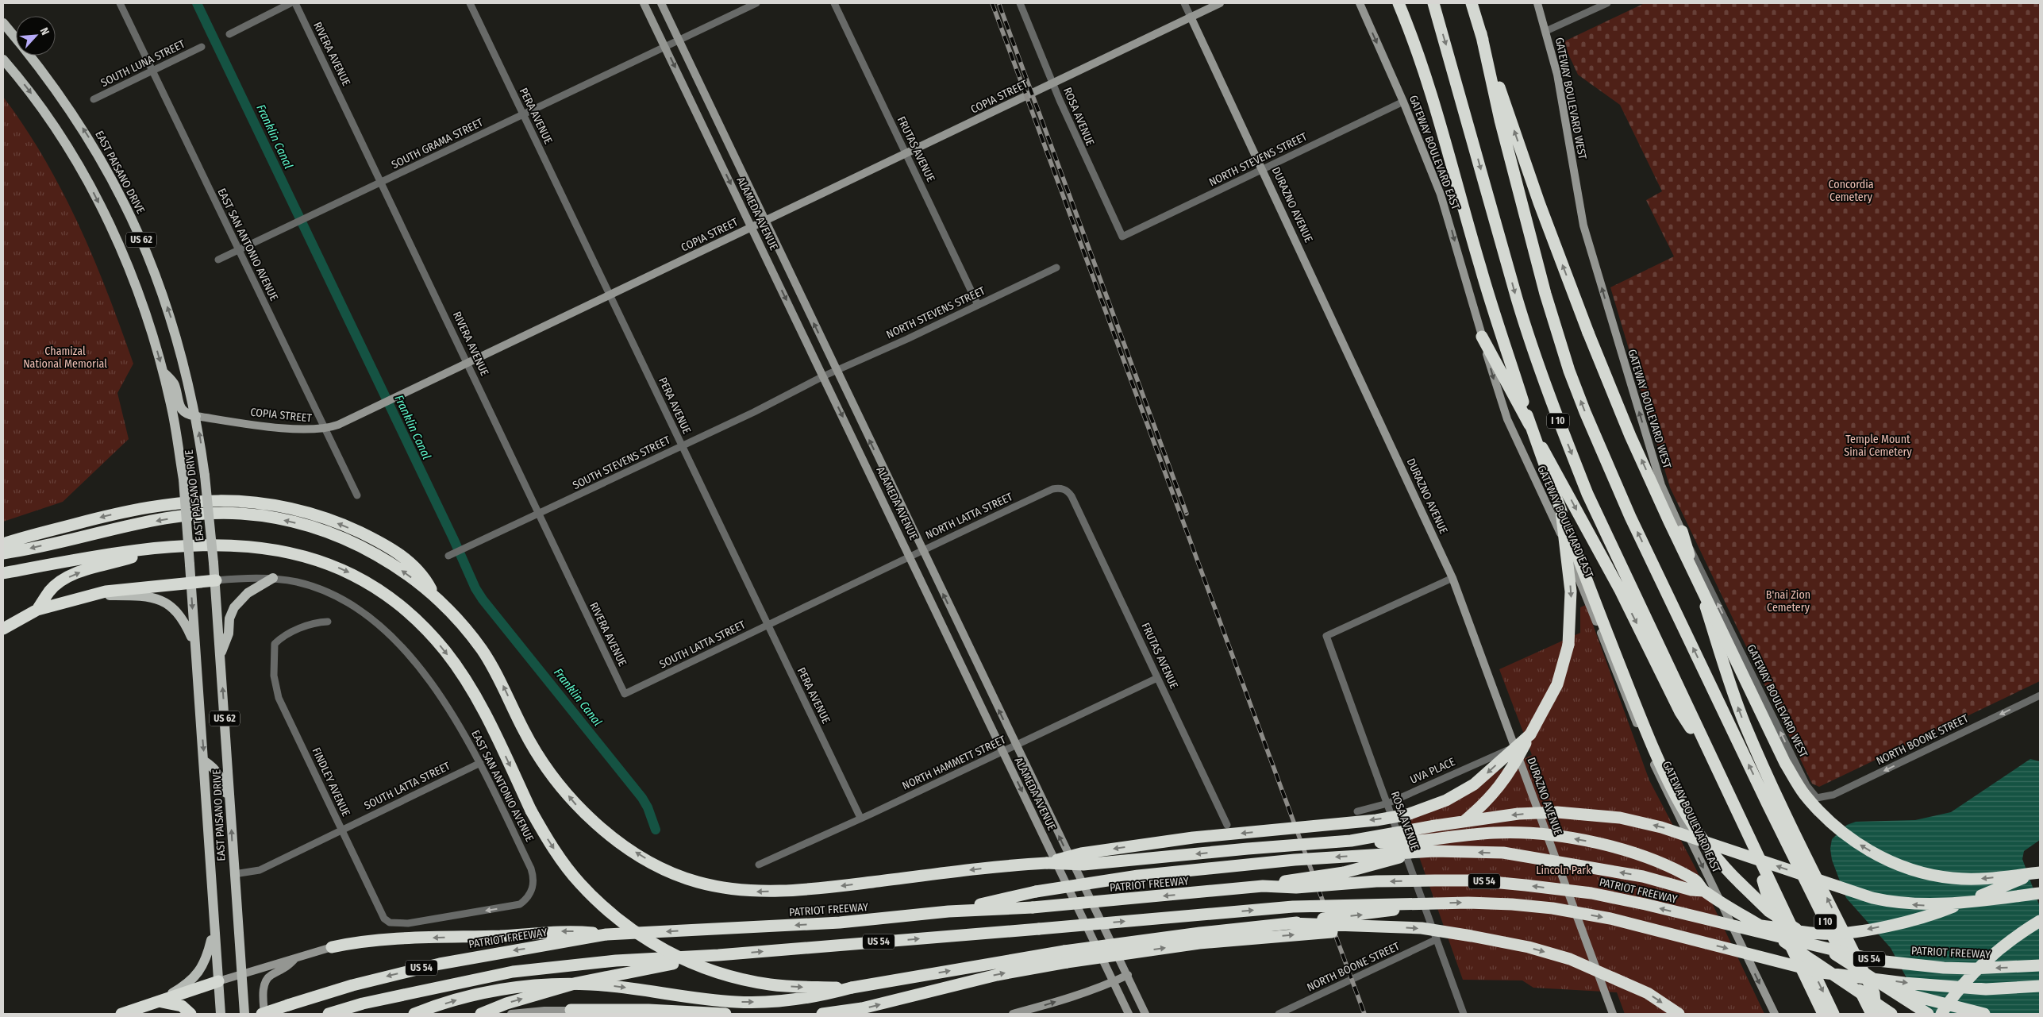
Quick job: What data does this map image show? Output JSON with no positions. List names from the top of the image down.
{
  "streets": {
    "highway": ["I 10", "US 54", "PATRIOT FREEWAY"],
    "main road": [
      "COPIA STREET",
      "GATEWAY BOULEVARD WEST",
      "GATEWAY BOULEVARD EAST",
      "EAST PAISANO DRIVE",
      "DURAZNO AVENUE",
      "ALAMEDA AVENUE",
      "US 62"
    ],
    "street": [
      "RIVERA AVENUE",
      "SOUTH LUNA STREET",
      "PERA AVENUE",
      "ROSA AVENUE",
      "SOUTH GRAMA STREET",
      "FRUTAS AVENUE",
      "NORTH STEVENS STREET",
      "EAST SAN ANTONIO AVENUE",
      "SOUTH STEVENS STREET",
      "NORTH LATTA STREET",
      "SOUTH LATTA STREET",
      "NORTH BOONE STREET",
      "NORTH HAMMETT STREET",
      "UVA PLACE",
      "FINDLEY AVENUE"
    ]
  },
  "crossings": [
    ["RIVERA AVENUE", "COPIA STREET"],
    ["RIVERA AVENUE", "SOUTH GRAMA STREET"],
    ["RIVERA AVENUE", "SOUTH STEVENS STREET"],
    ["RIVERA AVENUE", "SOUTH LATTA STREET"],
    ["SOUTH LUNA STREET", "EAST SAN ANTONIO AVENUE"],
    ["COPIA STREET", "PERA AVENUE"],
    ["COPIA STREET", "ROSA AVENUE"],
    ["COPIA STREET", "FRUTAS AVENUE"],
    ["COPIA STREET", "EAST PAISANO DRIVE"],
    ["COPIA STREET", "DURAZNO AVENUE"],
    ["COPIA STREET", "ALAMEDA AVENUE"],
    ["COPIA STREET", "EAST SAN ANTONIO AVENUE"],
    ["GATEWAY BOULEVARD WEST", "NORTH BOONE STREET"],
    ["PERA AVENUE", "SOUTH GRAMA STREET"],
    ["PERA AVENUE", "SOUTH STEVENS STREET"],
    ["PERA AVENUE", "NORTH LATTA STREET"],
    ["PERA AVENUE", "SOUTH LATTA STREET"],
    ["PERA AVENUE", "NORTH HAMMETT STREET"],
    ["ROSA AVENUE", "NORTH STEVENS STREET"],
    ["ROSA AVENUE", "DURAZNO AVENUE"],
    ["ROSA AVENUE", "NORTH BOONE STREET"],
    ["ROSA AVENUE", "UVA PLACE"],
    ["SOUTH GRAMA STREET", "ALAMEDA AVENUE"],
    ["SOUTH GRAMA STREET", "EAST SAN ANTONIO AVENUE"],
    ["FRUTAS AVENUE", "NORTH STEVENS STREET"],
    ["FRUTAS AVENUE", "NORTH LATTA STREET"],
    ["FRUTAS AVENUE", "NORTH HAMMETT STREET"],
    ["GATEWAY BOULEVARD EAST", "NORTH STEVENS STREET"],
    ["NORTH STEVENS STREET", "DURAZNO AVENUE"],
    ["NORTH STEVENS STREET", "ALAMEDA AVENUE"],
    ["NORTH STEVENS STREET", "SOUTH STEVENS STREET"],
    ["EAST PAISANO DRIVE", "EAST SAN ANTONIO AVENUE"],
    ["EAST PAISANO DRIVE", "SOUTH LATTA STREET"],
    ["DURAZNO AVENUE", "UVA PLACE"],
    ["ALAMEDA AVENUE", "SOUTH STEVENS STREET"],
    ["ALAMEDA AVENUE", "NORTH LATTA STREET"],
    ["ALAMEDA AVENUE", "NORTH HAMMETT STREET"],
    ["EAST SAN ANTONIO AVENUE", "SOUTH LATTA STREET"],
    ["EAST SAN ANTONIO AVENUE", "FINDLEY AVENUE"],
    ["NORTH LATTA STREET", "SOUTH LATTA STREET"],
    ["SOUTH LATTA STREET", "FINDLEY AVENUE"]
  ],
  "one_way": ["GATEWAY BOULEVARD WEST", "GATEWAY BOULEVARD EAST", "NORTH BOONE STREET"],
  "water": ["Franklin Canal"],
  "parks": [
    "Concordia Cemetery",
    "Chamizal National Memorial",
    "Temple Mount Sinai Cemetery",
    "B'nai Zion Cemetery",
    "Lincoln Park"
  ],
  "north": "top right"
}
